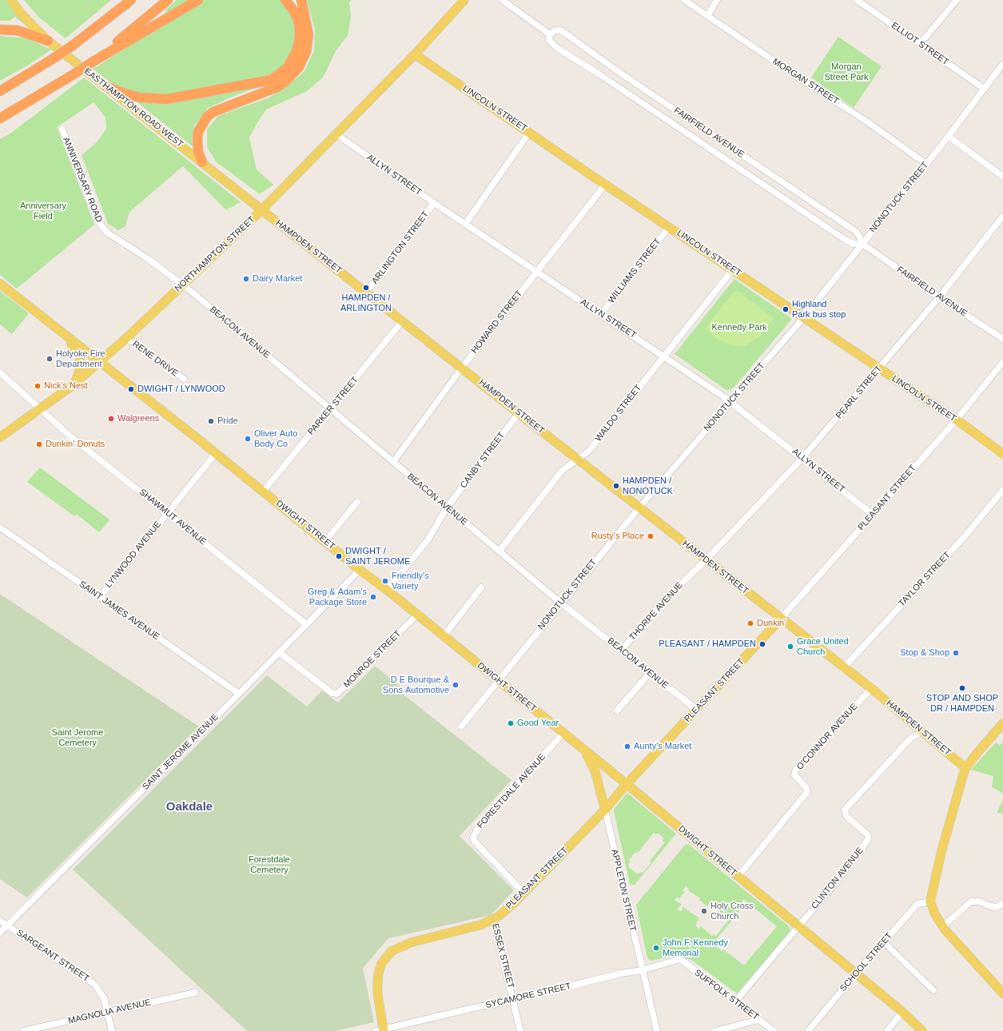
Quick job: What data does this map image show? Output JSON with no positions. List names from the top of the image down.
{
  "streets": {
    "main road": [
      "EASTHAMPTON ROAD WEST",
      "LINCOLN STREET",
      "HAMPDEN STREET",
      "NORTHAMPTON STREET",
      "PLEASANT STREET",
      "DWIGHT STREET",
      "APPLETON STREET"
    ],
    "street": [
      "ELLIOT STREET",
      "MORGAN STREET",
      "FAIRFIELD AVENUE",
      "ALLYN STREET",
      "ANNIVERSARY ROAD",
      "NONOTUCK STREET",
      "ARLINGTON STREET",
      "WILLIAMS STREET",
      "HOWARD STREET",
      "BEACON AVENUE",
      "RENE DRIVE",
      "PEARL STREET",
      "PARKER STREET",
      "WALDO STREET",
      "CANBY STREET",
      "SHAWMUT AVENUE",
      "LYNWOOD AVENUE",
      "TAYLOR STREET",
      "SAINT JAMES AVENUE",
      "THORPE AVENUE",
      "MONROE STREET",
      "O'CONNOR AVENUE",
      "SAINT JEROME AVENUE",
      "FORESTDALE AVENUE",
      "CLINTON AVENUE",
      "SARGEANT STREET",
      "ESSEX STREET",
      "SCHOOL STREET",
      "SUFFOLK STREET",
      "SYCAMORE STREET",
      "MAGNOLIA AVENUE"
    ]
  },
  "crossings": [
    ["ELLIOT STREET", "NONOTUCK STREET"],
    ["MORGAN STREET", "NONOTUCK STREET"],
    ["EASTHAMPTON ROAD WEST", "HAMPDEN STREET"],
    ["EASTHAMPTON ROAD WEST", "NORTHAMPTON STREET"],
    ["LINCOLN STREET", "NONOTUCK STREET"],
    ["LINCOLN STREET", "NORTHAMPTON STREET"],
    ["LINCOLN STREET", "WILLIAMS STREET"],
    ["LINCOLN STREET", "HOWARD STREET"],
    ["LINCOLN STREET", "PEARL STREET"],
    ["LINCOLN STREET", "WALDO STREET"],
    ["LINCOLN STREET", "PLEASANT STREET"],
    ["FAIRFIELD AVENUE", "NONOTUCK STREET"],
    ["FAIRFIELD AVENUE", "PEARL STREET"],
    ["ALLYN STREET", "NONOTUCK STREET"],
    ["ALLYN STREET", "ARLINGTON STREET"],
    ["ALLYN STREET", "NORTHAMPTON STREET"],
    ["ALLYN STREET", "WILLIAMS STREET"],
    ["ALLYN STREET", "HOWARD STREET"],
    ["ALLYN STREET", "PEARL STREET"],
    ["ALLYN STREET", "WALDO STREET"],
    ["ALLYN STREET", "PLEASANT STREET"],
    ["ANNIVERSARY ROAD", "NORTHAMPTON STREET"],
    ["ANNIVERSARY ROAD", "BEACON AVENUE"],
    ["NONOTUCK STREET", "HAMPDEN STREET"],
    ["NONOTUCK STREET", "BEACON AVENUE"],
    ["NONOTUCK STREET", "DWIGHT STREET"],
    ["HAMPDEN STREET", "ARLINGTON STREET"],
    ["HAMPDEN STREET", "NORTHAMPTON STREET"],
    ["HAMPDEN STREET", "HOWARD STREET"],
    ["HAMPDEN STREET", "PEARL STREET"],
    ["HAMPDEN STREET", "PARKER STREET"],
    ["HAMPDEN STREET", "WALDO STREET"],
    ["HAMPDEN STREET", "CANBY STREET"],
    ["HAMPDEN STREET", "PLEASANT STREET"],
    ["HAMPDEN STREET", "TAYLOR STREET"],
    ["HAMPDEN STREET", "THORPE AVENUE"],
    ["HAMPDEN STREET", "O'CONNOR AVENUE"],
    ["HAMPDEN STREET", "CLINTON AVENUE"],
    ["NORTHAMPTON STREET", "BEACON AVENUE"],
    ["NORTHAMPTON STREET", "RENE DRIVE"],
    ["NORTHAMPTON STREET", "SHAWMUT AVENUE"],
    ["NORTHAMPTON STREET", "DWIGHT STREET"],
    ["HOWARD STREET", "BEACON AVENUE"],
    ["BEACON AVENUE", "PARKER STREET"],
    ["BEACON AVENUE", "WALDO STREET"],
    ["BEACON AVENUE", "CANBY STREET"],
    ["BEACON AVENUE", "PLEASANT STREET"],
    ["BEACON AVENUE", "THORPE AVENUE"],
    ["PEARL STREET", "THORPE AVENUE"],
    ["PARKER STREET", "DWIGHT STREET"],
    ["CANBY STREET", "DWIGHT STREET"],
    ["PLEASANT STREET", "DWIGHT STREET"],
    ["PLEASANT STREET", "FORESTDALE AVENUE"],
    ["PLEASANT STREET", "APPLETON STREET"],
    ["PLEASANT STREET", "ESSEX STREET"],
    ["PLEASANT STREET", "SYCAMORE STREET"],
    ["SHAWMUT AVENUE", "LYNWOOD AVENUE"],
    ["SHAWMUT AVENUE", "SAINT JEROME AVENUE"],
    ["DWIGHT STREET", "LYNWOOD AVENUE"],
    ["DWIGHT STREET", "MONROE STREET"],
    ["DWIGHT STREET", "O'CONNOR AVENUE"],
    ["DWIGHT STREET", "SAINT JEROME AVENUE"],
    ["DWIGHT STREET", "FORESTDALE AVENUE"],
    ["DWIGHT STREET", "CLINTON AVENUE"],
    ["DWIGHT STREET", "APPLETON STREET"],
    ["DWIGHT STREET", "SCHOOL STREET"],
    ["LYNWOOD AVENUE", "SAINT JAMES AVENUE"],
    ["SAINT JAMES AVENUE", "SAINT JEROME AVENUE"],
    ["MONROE STREET", "SAINT JEROME AVENUE"],
    ["SAINT JEROME AVENUE", "SARGEANT STREET"],
    ["CLINTON AVENUE", "SUFFOLK STREET"],
    ["APPLETON STREET", "SYCAMORE STREET"],
    ["SARGEANT STREET", "MAGNOLIA AVENUE"],
    ["ESSEX STREET", "SYCAMORE STREET"],
    ["SUFFOLK STREET", "SYCAMORE STREET"]
  ],
  "districts": ["Oakdale"],
  "parks": [
    "Morgan Street Park",
    "Anniversary Field",
    "Kennedy Park",
    "Saint Jerome Cemetery",
    "Forestdale Cemetery"
  ],
  "places": [
    "Dairy Market",
    "HAMPDEN / ARLINGTON",
    "Highland Park bus stop",
    "Holyoke Fire Department",
    "Nick's Nest",
    "DWIGHT / LYNWOOD",
    "Walgreens",
    "Pride",
    "Oliver Auto Body Co",
    "Dunkin' Donuts",
    "HAMPDEN / NONOTUCK",
    "Rusty's Place",
    "DWIGHT / SAINT JEROME",
    "Friendly's Variety",
    "Greg & Adam's Package Store",
    "Dunkin'",
    "PLEASANT / HAMPDEN",
    "Grace United Church",
    "Stop & Shop",
    "D E Bourque & Sons Automotive",
    "STOP AND SHOP DR / HAMPDEN",
    "Good Year",
    "Aunty's Market",
    "Holy Cross Church",
    "John F. Kennedy Memorial"
  ]
}
